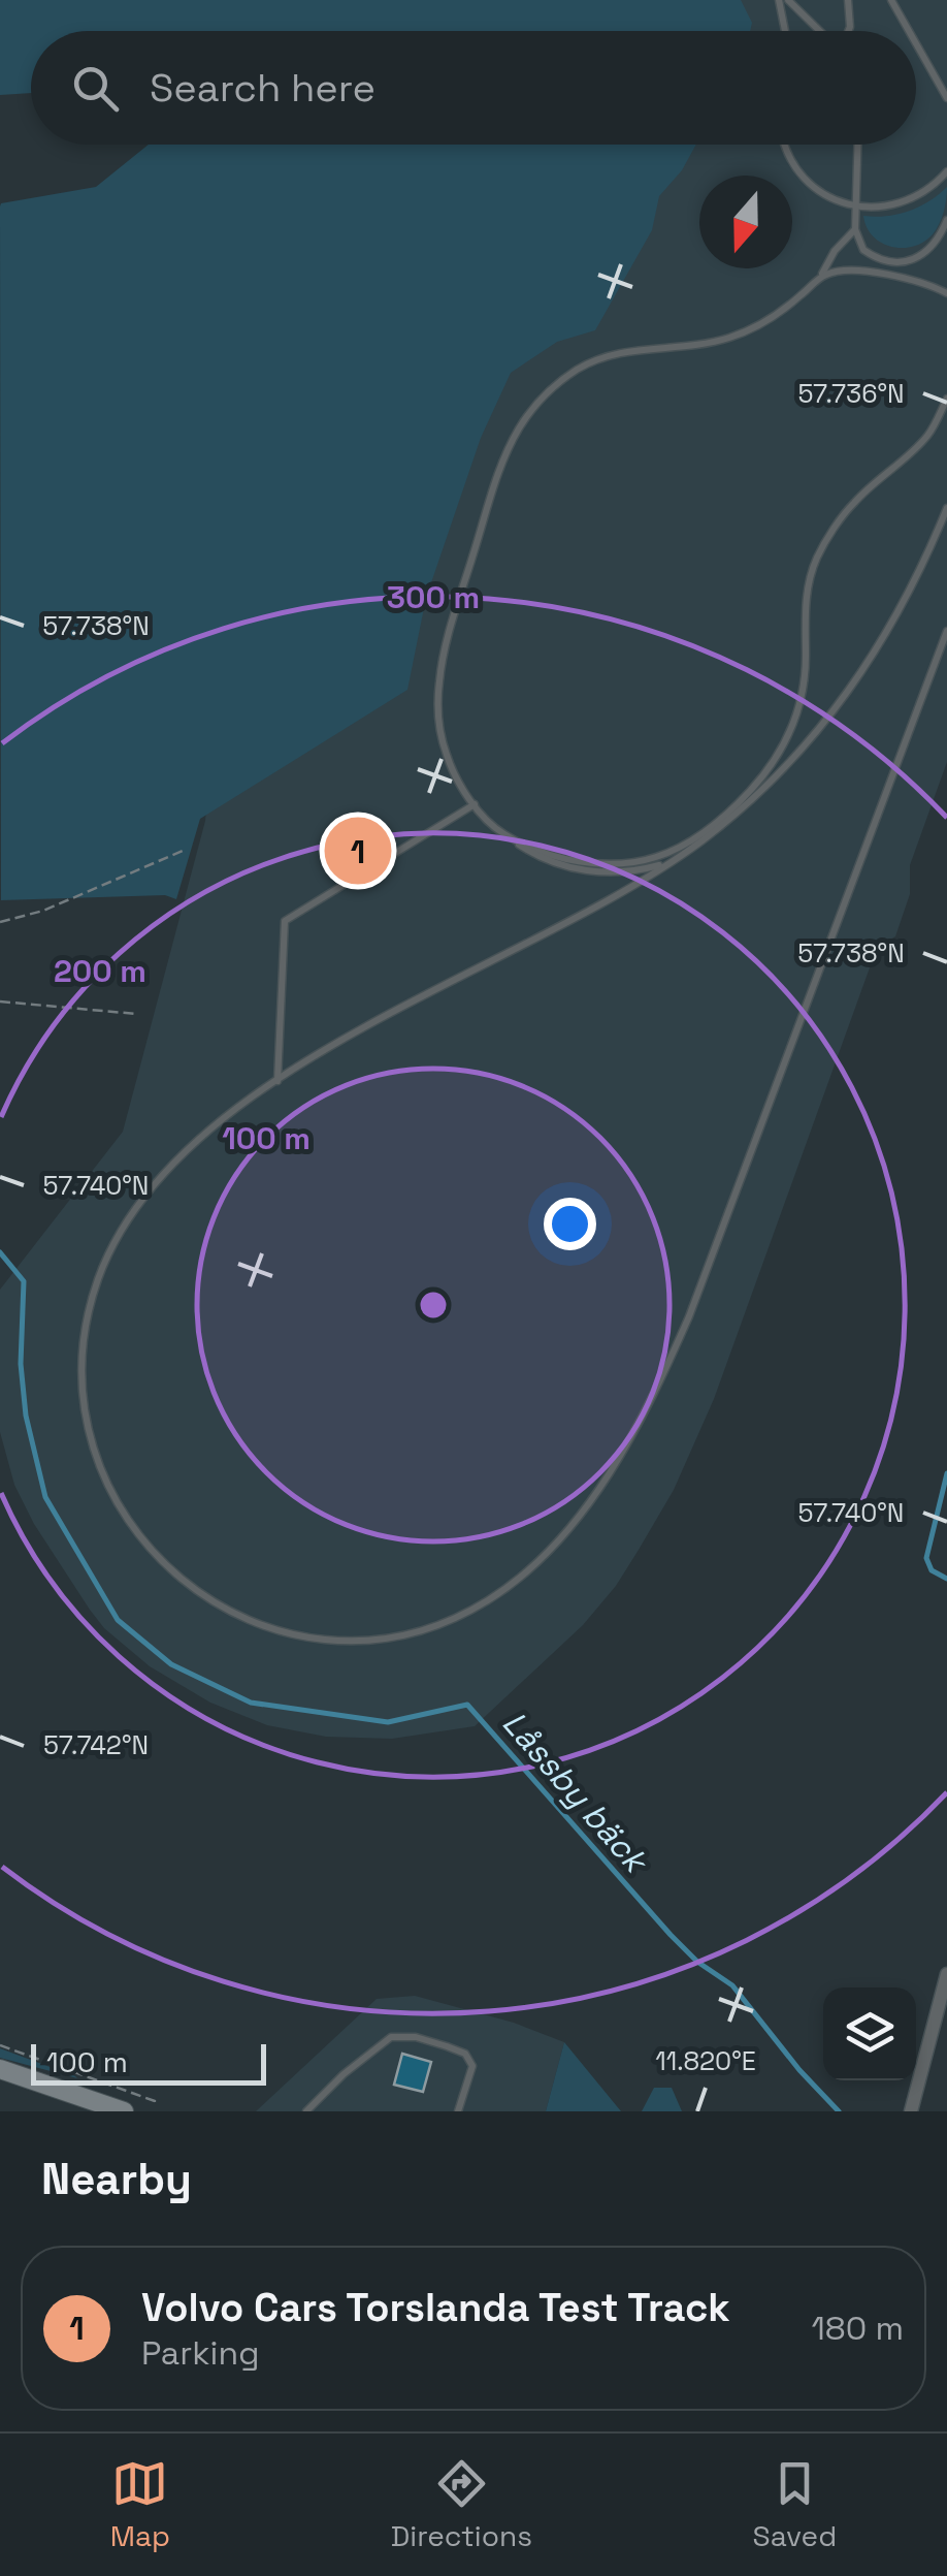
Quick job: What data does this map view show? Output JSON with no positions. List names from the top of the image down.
{
  "water": ["Låssby bäck"],
  "scale_bar": "100 m",
  "north": "bottom",
  "page": {
    "search": "Search here",
    "pins": "1",
    "scale": "100 m",
    "heading": "Nearby",
    "list": [
      {
        "mark": "1",
        "name": "Volvo Cars Torslanda Test Track",
        "note": "Parking",
        "value": "180 m"
      }
    ],
    "nav": ["Map", "Directions", "Saved"]
  },
  "coordinates": [
    "57.736°N",
    "57.738°N",
    "57.740°N",
    "57.742°N",
    "11.820°E"
  ],
  "rings": ["300 m", "200 m", "100 m"]
}
